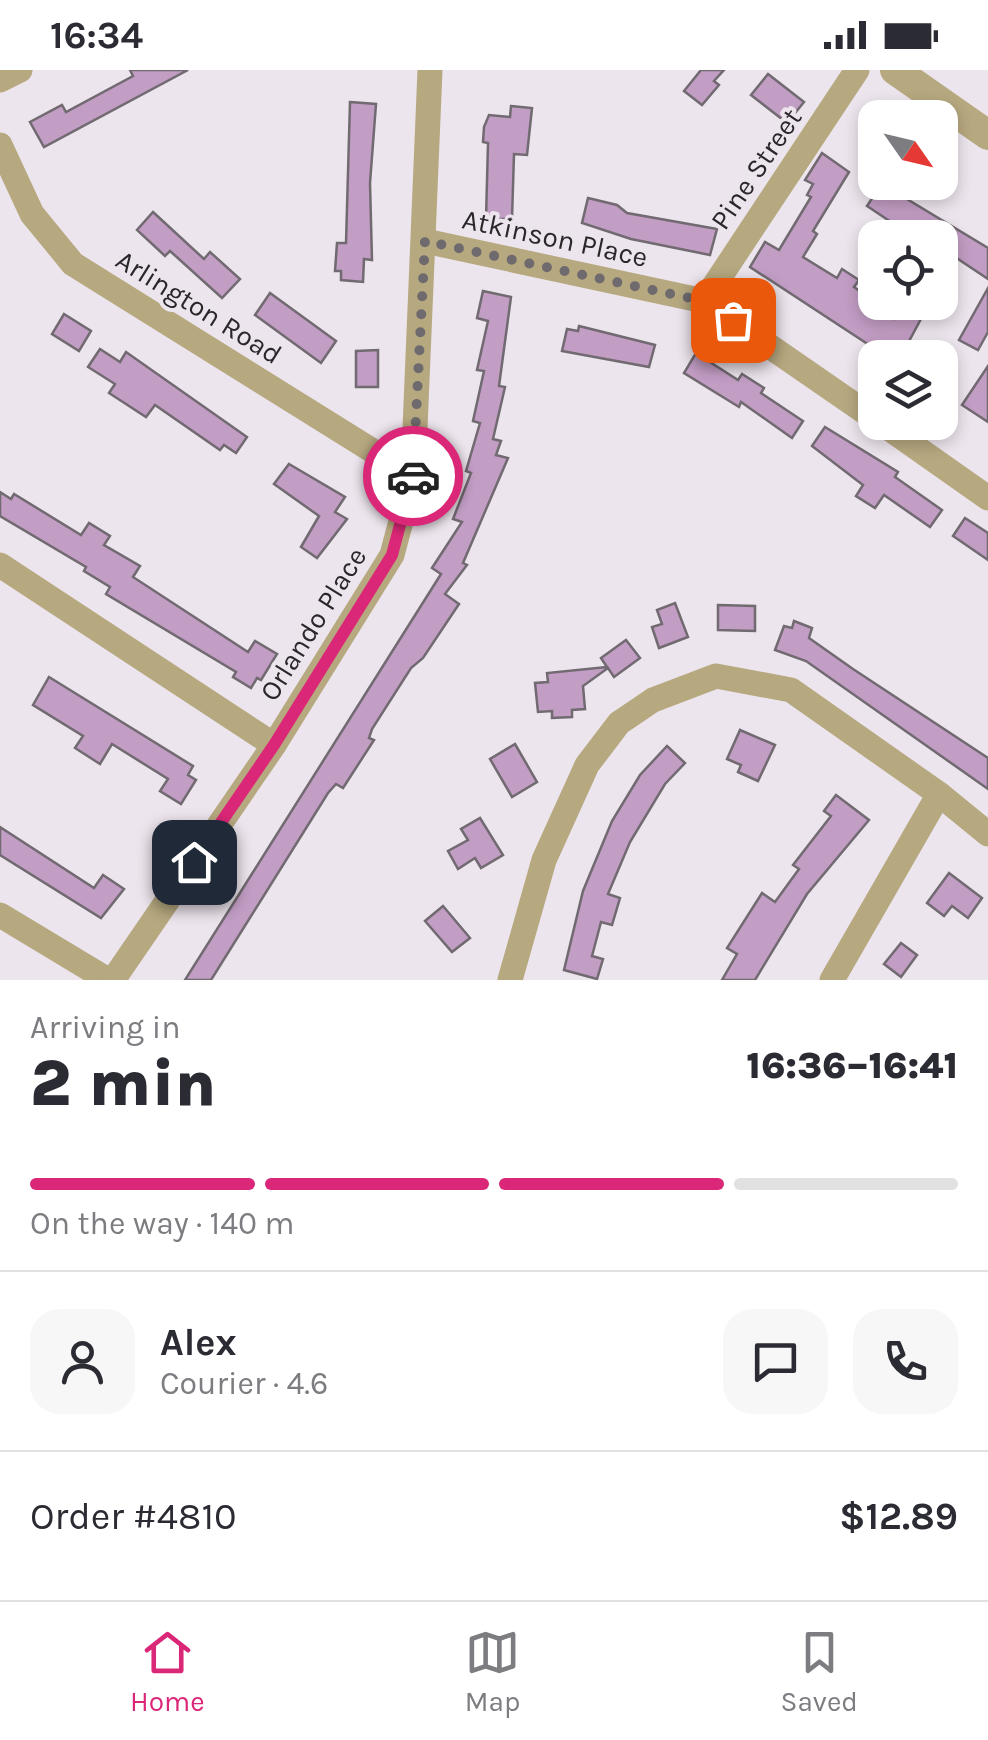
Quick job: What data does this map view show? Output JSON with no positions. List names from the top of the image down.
{
  "streets": {
    "street": [
      "Pine Street",
      "Atkinson Place",
      "Arlington Road",
      "Orlando Place"
    ]
  },
  "crossings": [
    ["Pine Street", "Atkinson Place"],
    ["Atkinson Place", "Orlando Place"],
    ["Arlington Road", "Orlando Place"]
  ],
  "north": "bottom right",
  "page": {
    "status": "16:34",
    "heading": ["2 min", "Arriving in", "16:36–16:41"],
    "panel": [
      "Alex",
      "Courier · 4.6",
      "Order #4810",
      "$12.89"
    ],
    "bar": "On the way · 140 m",
    "tabs": ["Home", "Map", "Saved"]
  }
}
